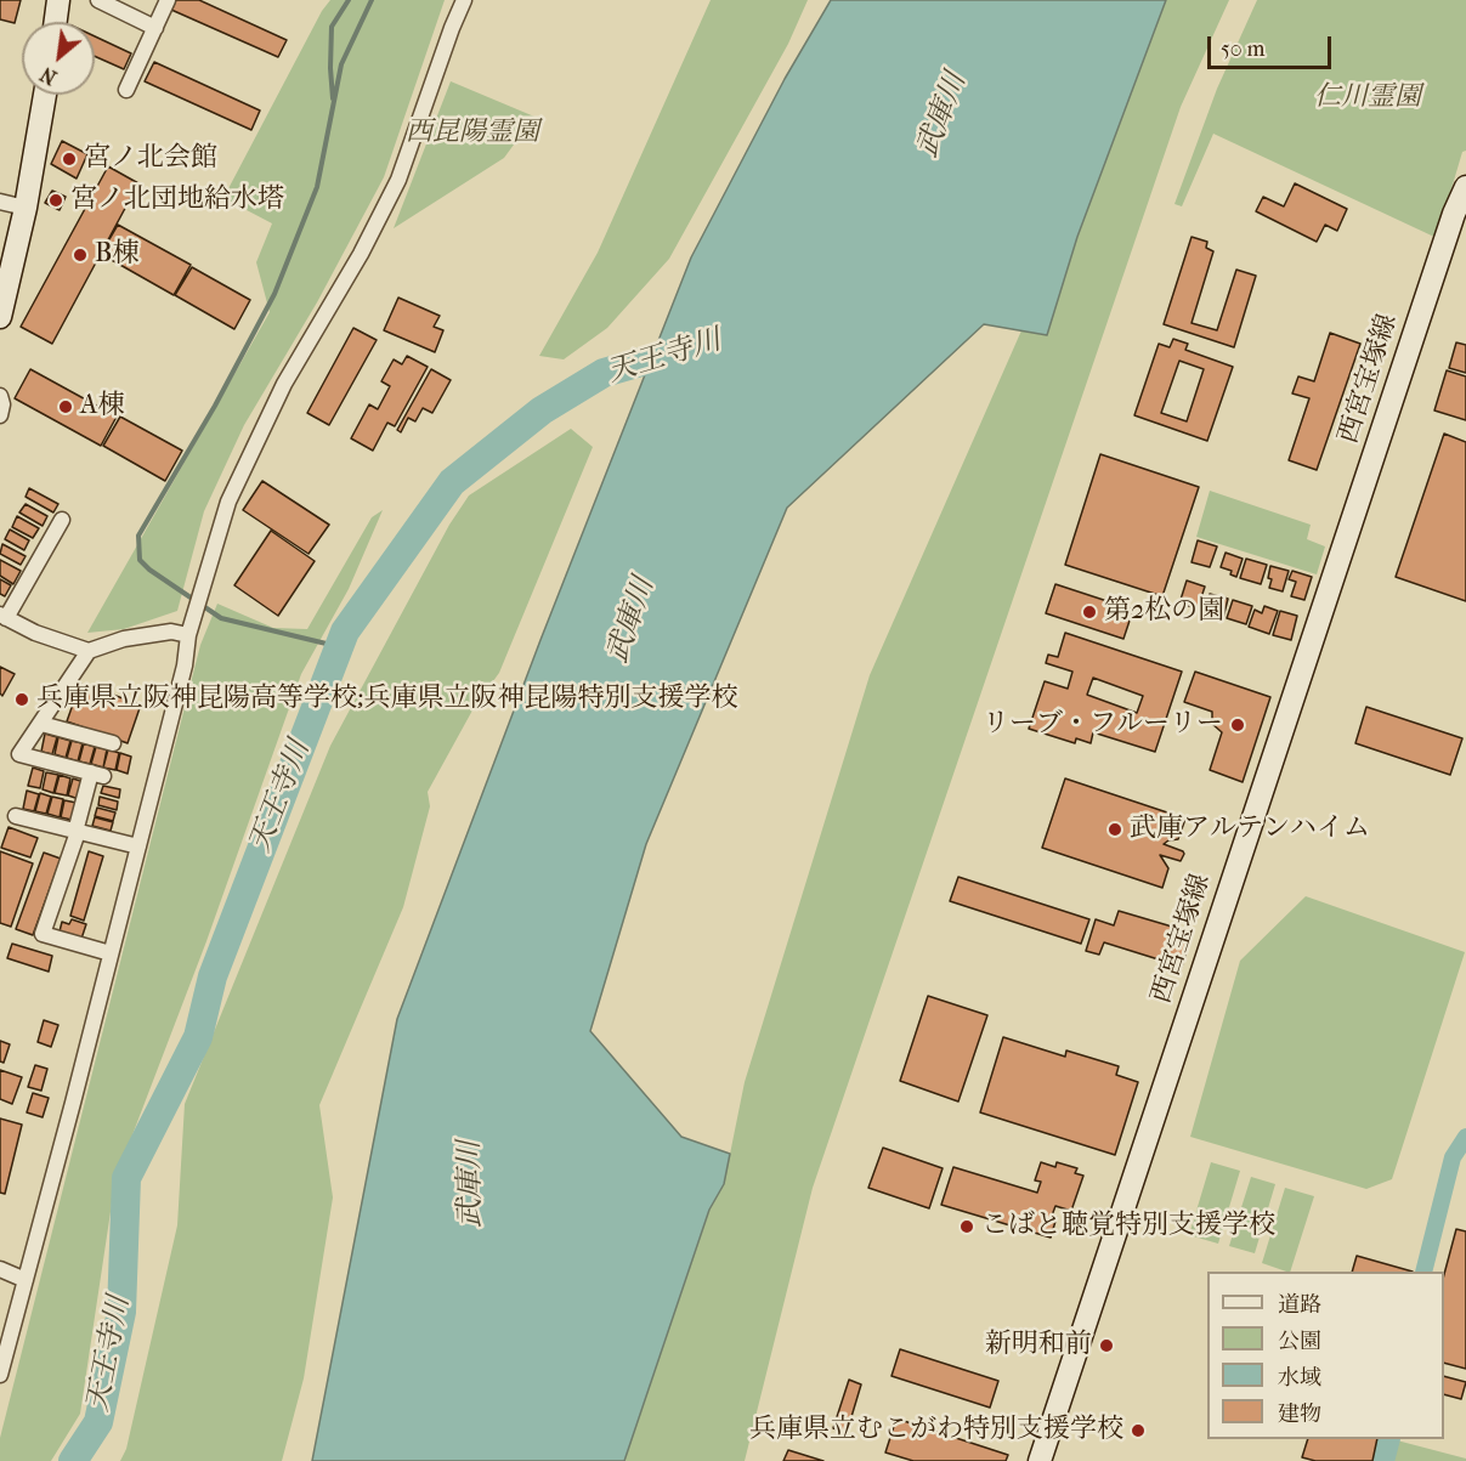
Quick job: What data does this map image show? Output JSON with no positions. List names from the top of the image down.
{
  "streets": {
    "main road": ["西宮宝塚線"]
  },
  "water": ["武庫川", "天王寺川"],
  "parks": ["仁川霊園", "西昆陽霊園"],
  "places": [
    "宮ノ北会館",
    "宮ノ北団地給水塔",
    "B棟",
    "A棟",
    "第2松の園",
    "兵庫県立阪神昆陽高等学校;兵庫県立阪神昆陽特別支援学校",
    "リーブ・フルーリー",
    "武庫アルテンハイム",
    "こばと聴覚特別支援学校",
    "新明和前",
    "兵庫県立むこがわ特別支援学校"
  ],
  "legend": [
    "道路",
    "公園",
    "水域",
    "建物"
  ],
  "scale_bar": "50 m",
  "north": "bottom left"
}
